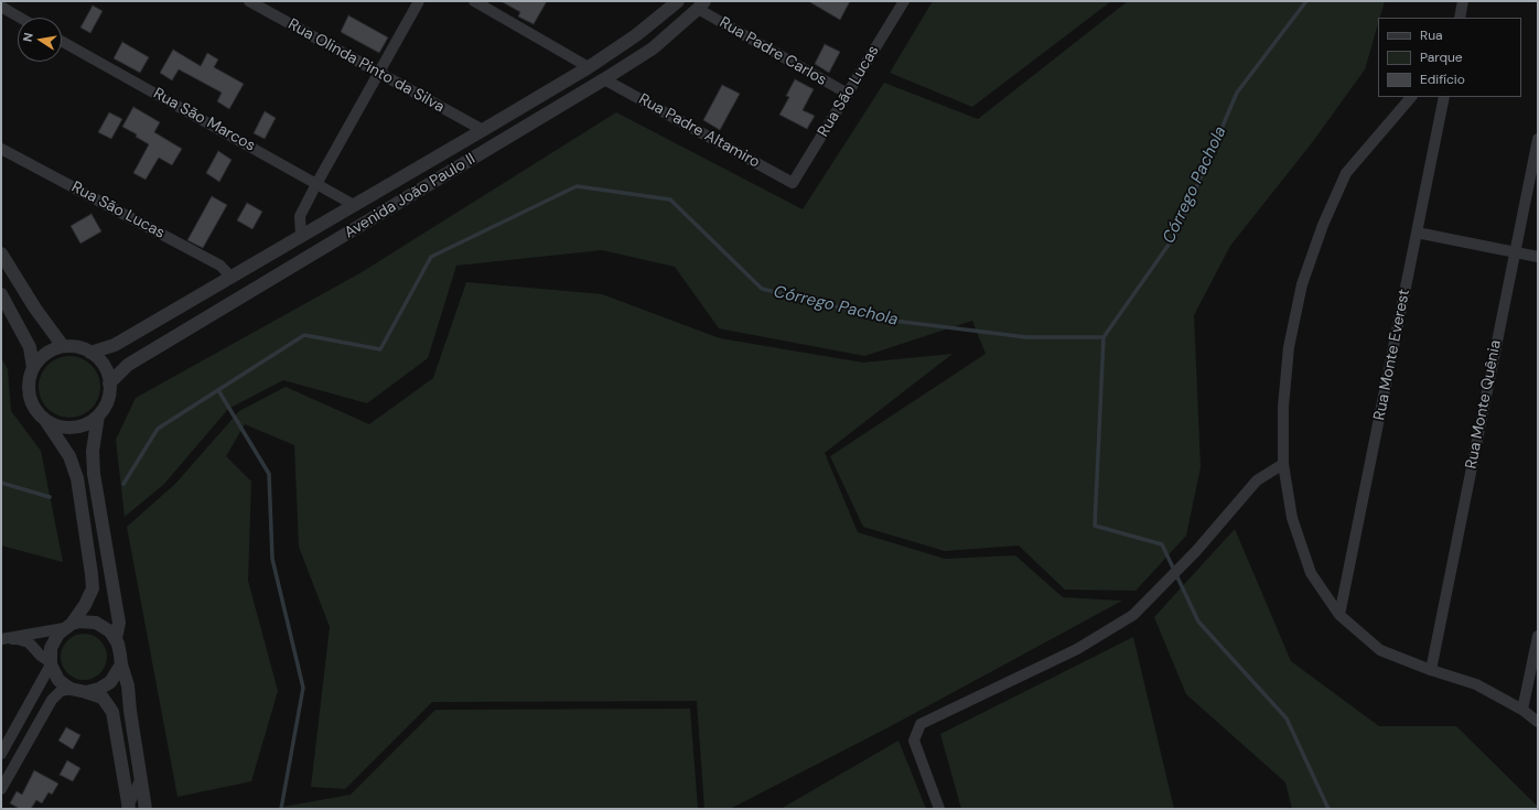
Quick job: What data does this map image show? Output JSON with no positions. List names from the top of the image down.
{
  "streets": {
    "street": [
      "Rua Padre Carlos",
      "Rua Olinda Pinto da Silva",
      "Rua São Lucas",
      "Rua São Marcos",
      "Rua Padre Altamiro",
      "Avenida João Paulo II",
      "Rua Monte Everest",
      "Rua Monte Quênia"
    ]
  },
  "crossings": [
    ["Rua Padre Carlos", "Rua São Lucas"],
    ["Rua Padre Carlos", "Avenida João Paulo II"],
    ["Rua Olinda Pinto da Silva", "Avenida João Paulo II"],
    ["Rua São Lucas", "Rua Padre Altamiro"],
    ["Rua São Lucas", "Avenida João Paulo II"],
    ["Rua São Marcos", "Avenida João Paulo II"],
    ["Rua Padre Altamiro", "Avenida João Paulo II"]
  ],
  "water": ["Córrego Pachola"],
  "legend": ["Rua", "Parque", "Edifício"],
  "north": "left"
}
